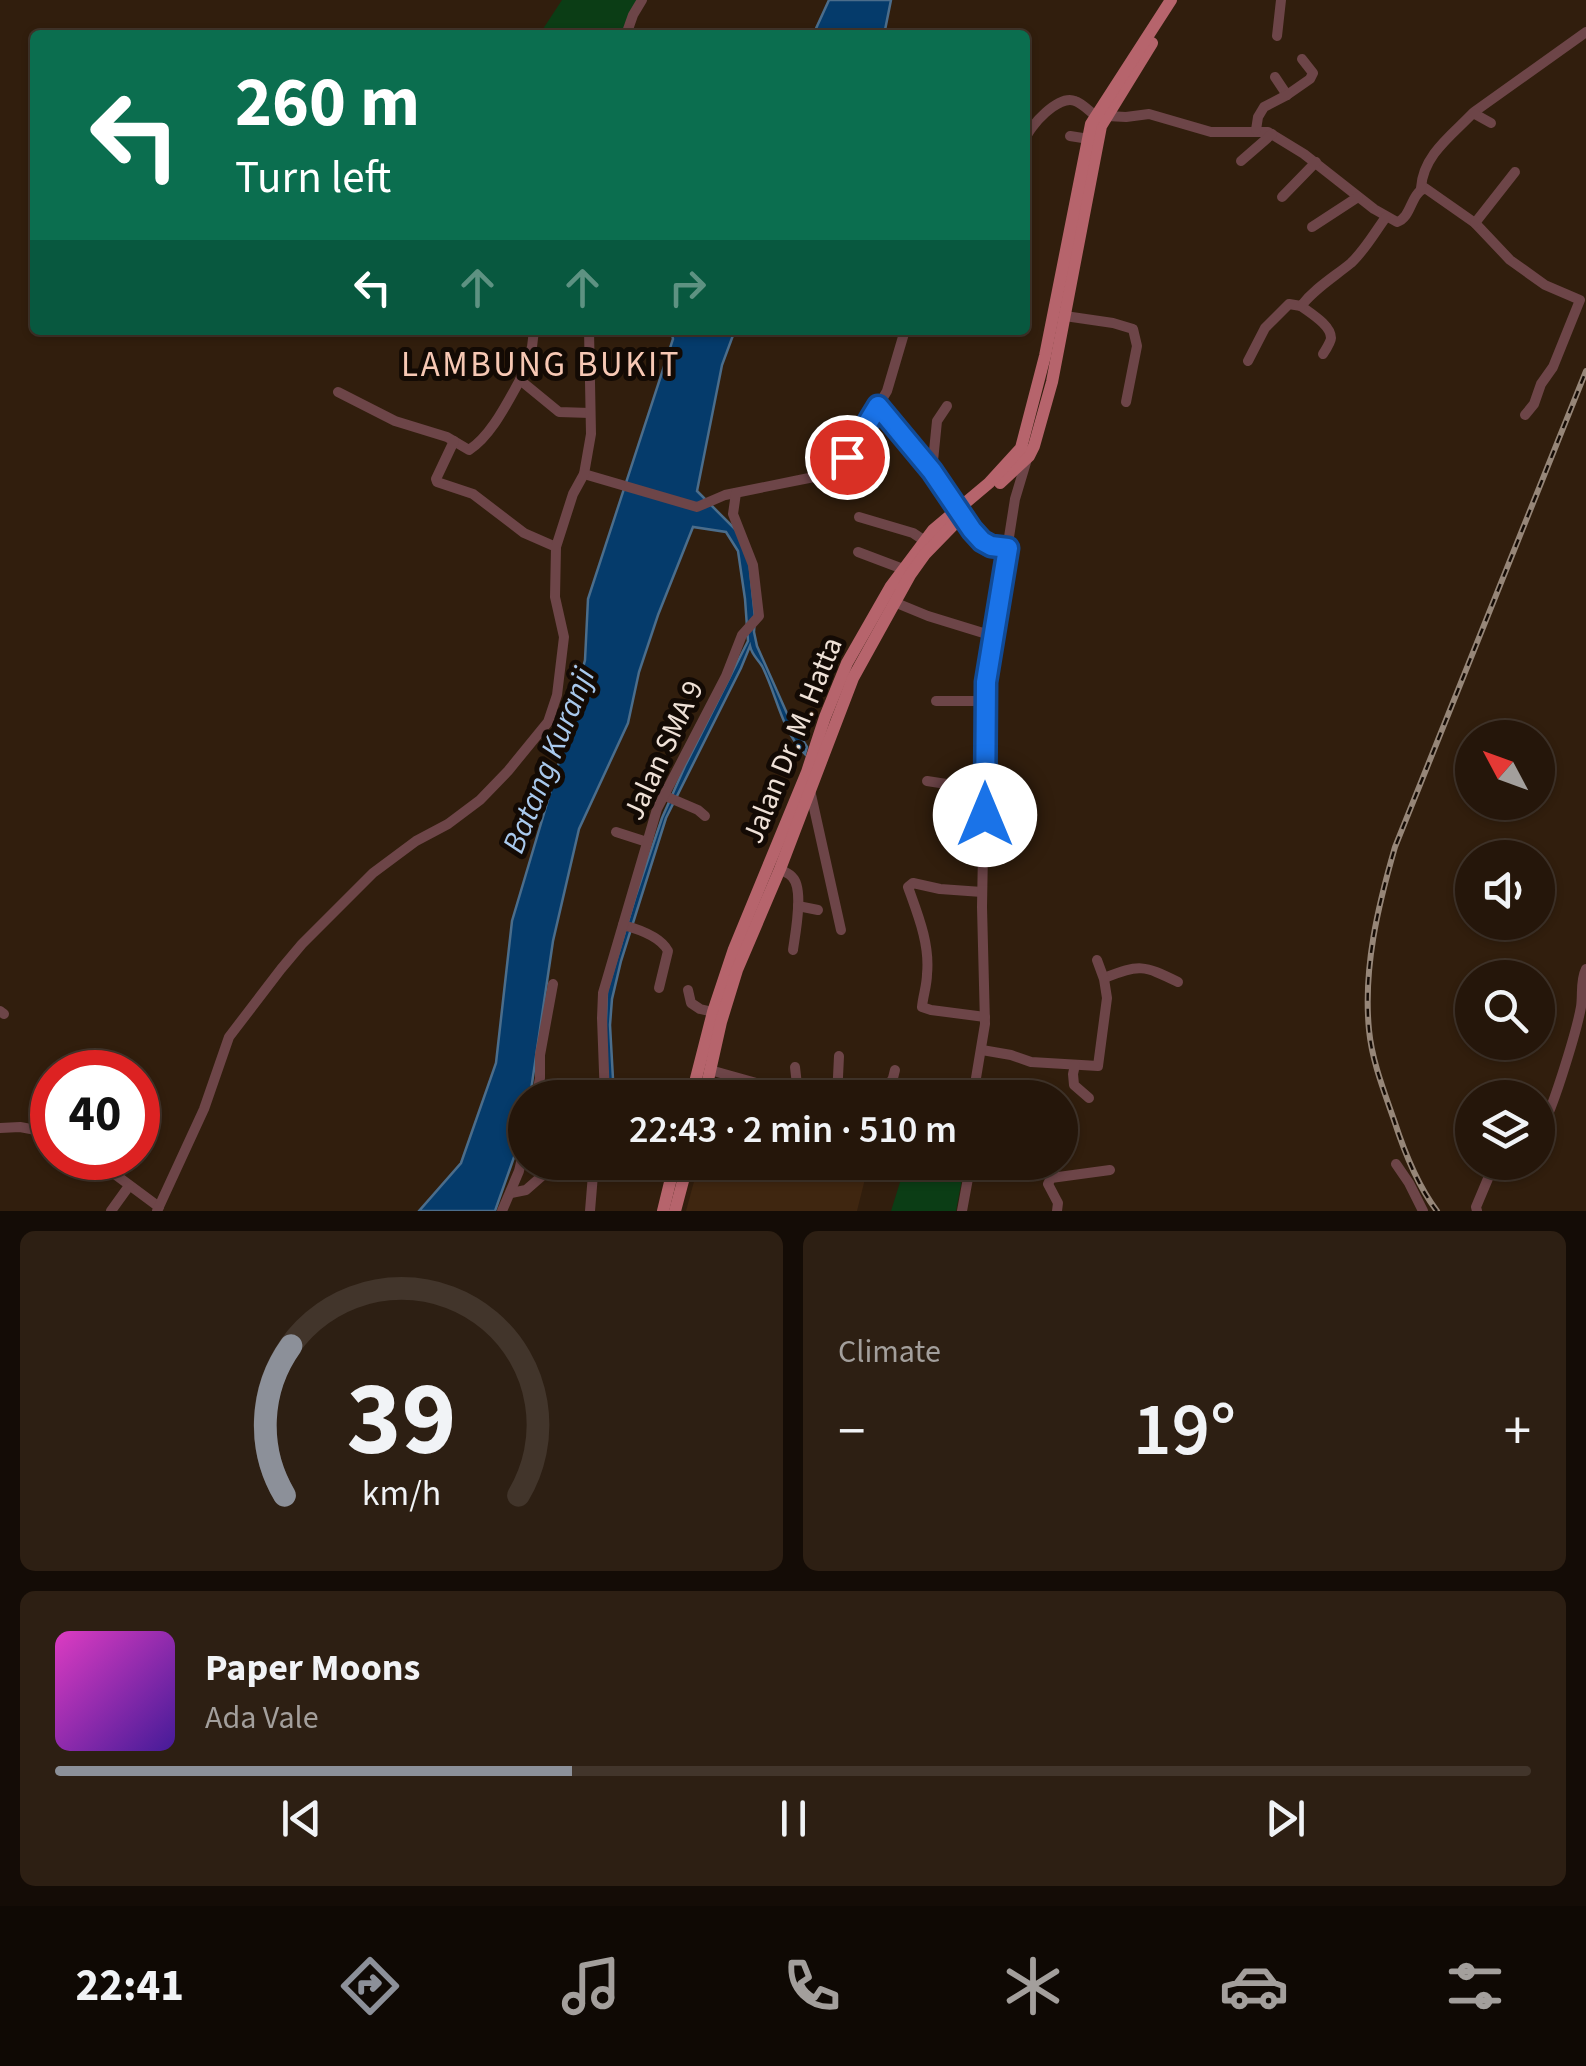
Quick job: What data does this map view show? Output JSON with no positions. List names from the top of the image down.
{
  "streets": {
    "main road": ["Jalan Dr. M. Hatta"],
    "street": ["Jalan SMA 9"]
  },
  "districts": ["LAMBUNG BUKIT"],
  "water": ["Batang Kuranji"],
  "north": "top left",
  "page": {
    "turn": ["260 m", "Turn left"],
    "limit": "40",
    "trip": "22:43 · 2 min · 510 m",
    "tile": "Climate",
    "heat": ["−", "19°", "+"],
    "song": ["Paper Moons", "Ada Vale"],
    "tabs": "22:41",
    "gauge": ["39", "km/h"]
  }
}
